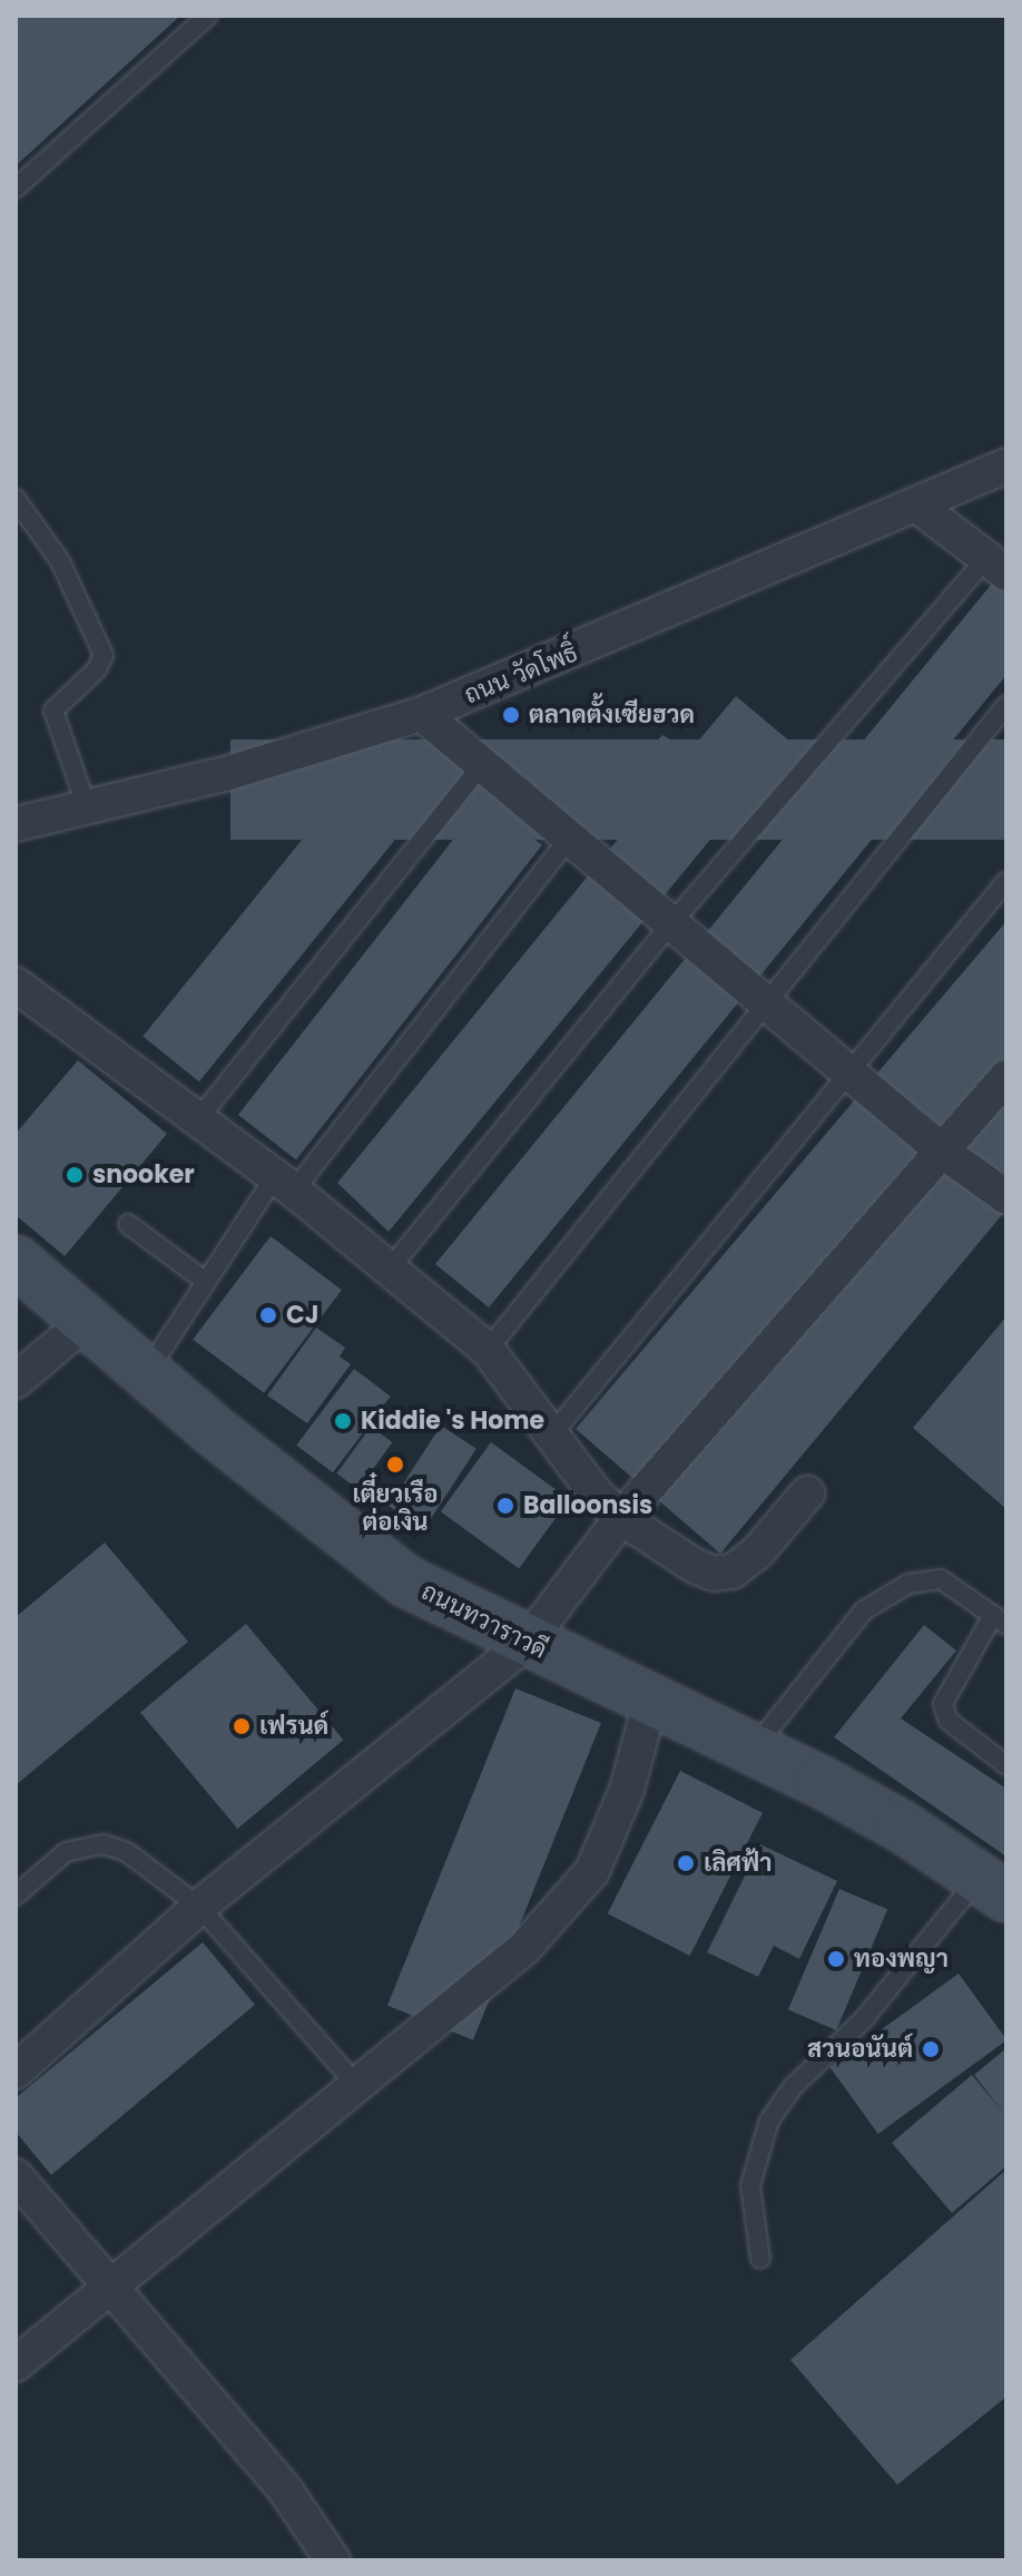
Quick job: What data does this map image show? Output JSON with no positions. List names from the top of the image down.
{
  "streets": {
    "street": ["ถนน วัดโพธิ์", "ถนนทวาราวดี"]
  },
  "places": [
    "ตลาดตั้งเซียฮวด",
    "snooker",
    "CJ",
    "Kiddie 's Home",
    "เตี๋ยวเรือ ต่อเงิน",
    "Balloonsis",
    "เฟรนด์",
    "เลิศฟ้า",
    "ทองพญา",
    "สวนอนันต์"
  ]
}
